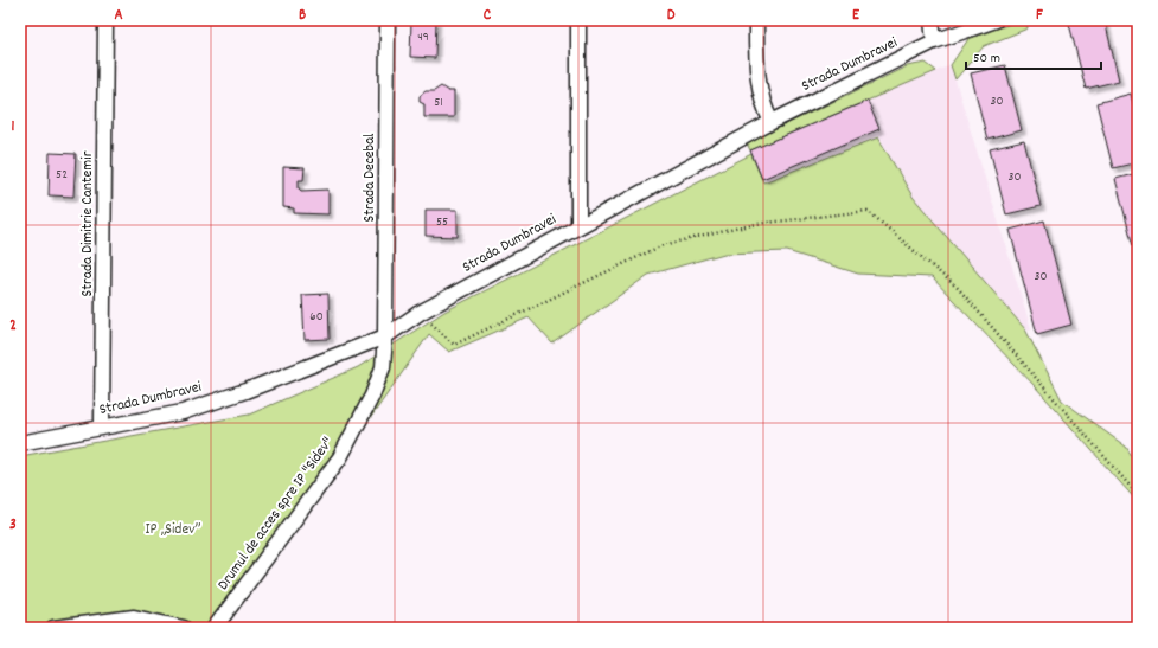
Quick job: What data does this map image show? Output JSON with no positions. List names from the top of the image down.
{
  "streets": {
    "street": [
      "Strada Dumbravei",
      "Strada Decebal",
      "Strada Dimitrie Cantemir",
      "Drumul de acces spre IP \"Sidev\""
    ]
  },
  "crossings": [
    ["Strada Dumbravei", "Strada Decebal"],
    ["Strada Dumbravei", "Strada Dimitrie Cantemir"],
    ["Strada Dumbravei", "Drumul de acces spre IP \"Sidev\""],
    ["Strada Decebal", "Drumul de acces spre IP \"Sidev\""]
  ],
  "parks": ["IP „Sidev”"],
  "house_numbers": [
    "49",
    "30",
    "51",
    "52",
    "30",
    "55",
    "30",
    "60"
  ],
  "scale_bar": "50 m",
  "grid": {
    "columns": [
      "A",
      "B",
      "C",
      "D",
      "E",
      "F"
    ],
    "rows": ["1", "2", "3"]
  }
}
